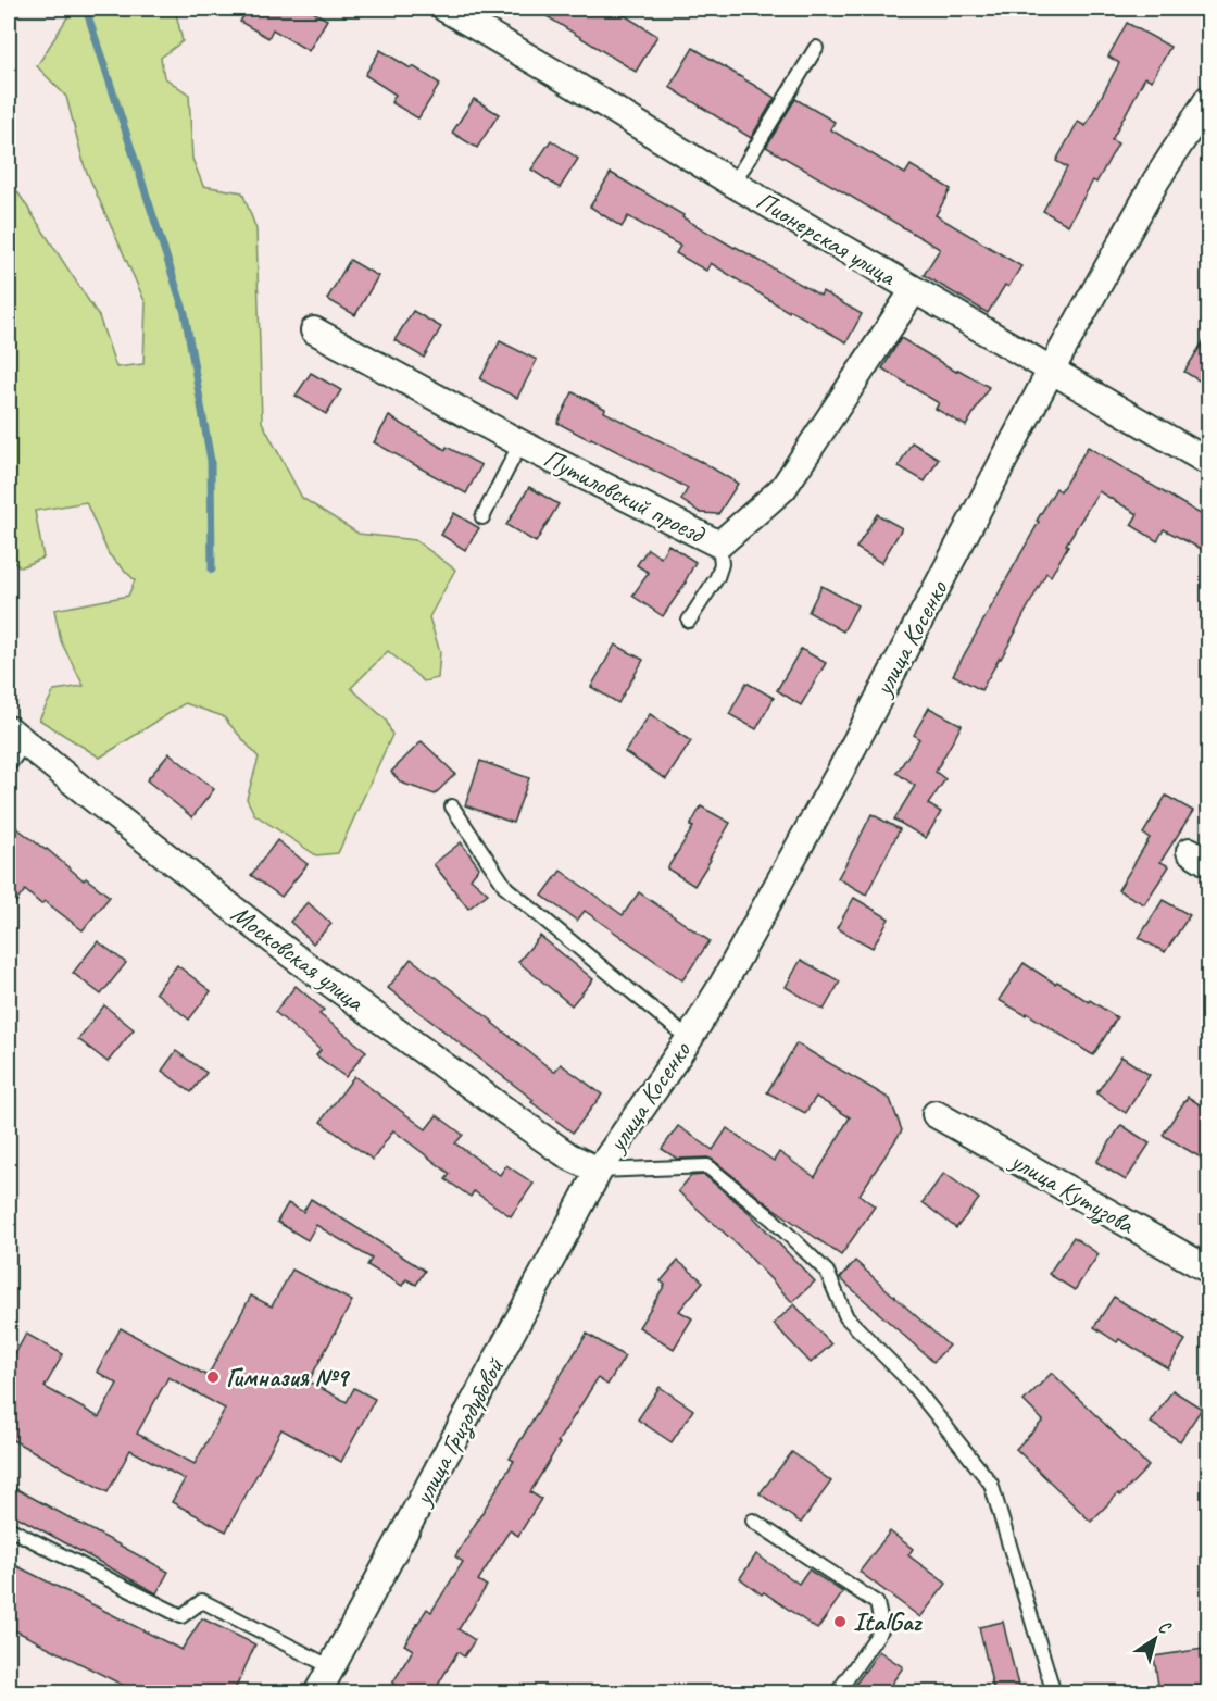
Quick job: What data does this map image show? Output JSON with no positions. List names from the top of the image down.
{
  "streets": {
    "street": [
      "Пионерская улица",
      "Путиловский проезд",
      "улица Косенко",
      "Московская улица",
      "улица Кутузова",
      "улица Гризодубовой"
    ]
  },
  "crossings": [
    ["Пионерская улица", "Путиловский проезд"],
    ["Пионерская улица", "улица Косенко"],
    ["улица Косенко", "Московская улица"],
    ["улица Косенко", "улица Гризодубовой"],
    ["Московская улица", "улица Гризодубовой"]
  ],
  "places": ["Гимназия №9", "ItalGaz"],
  "north": "top right"
}
